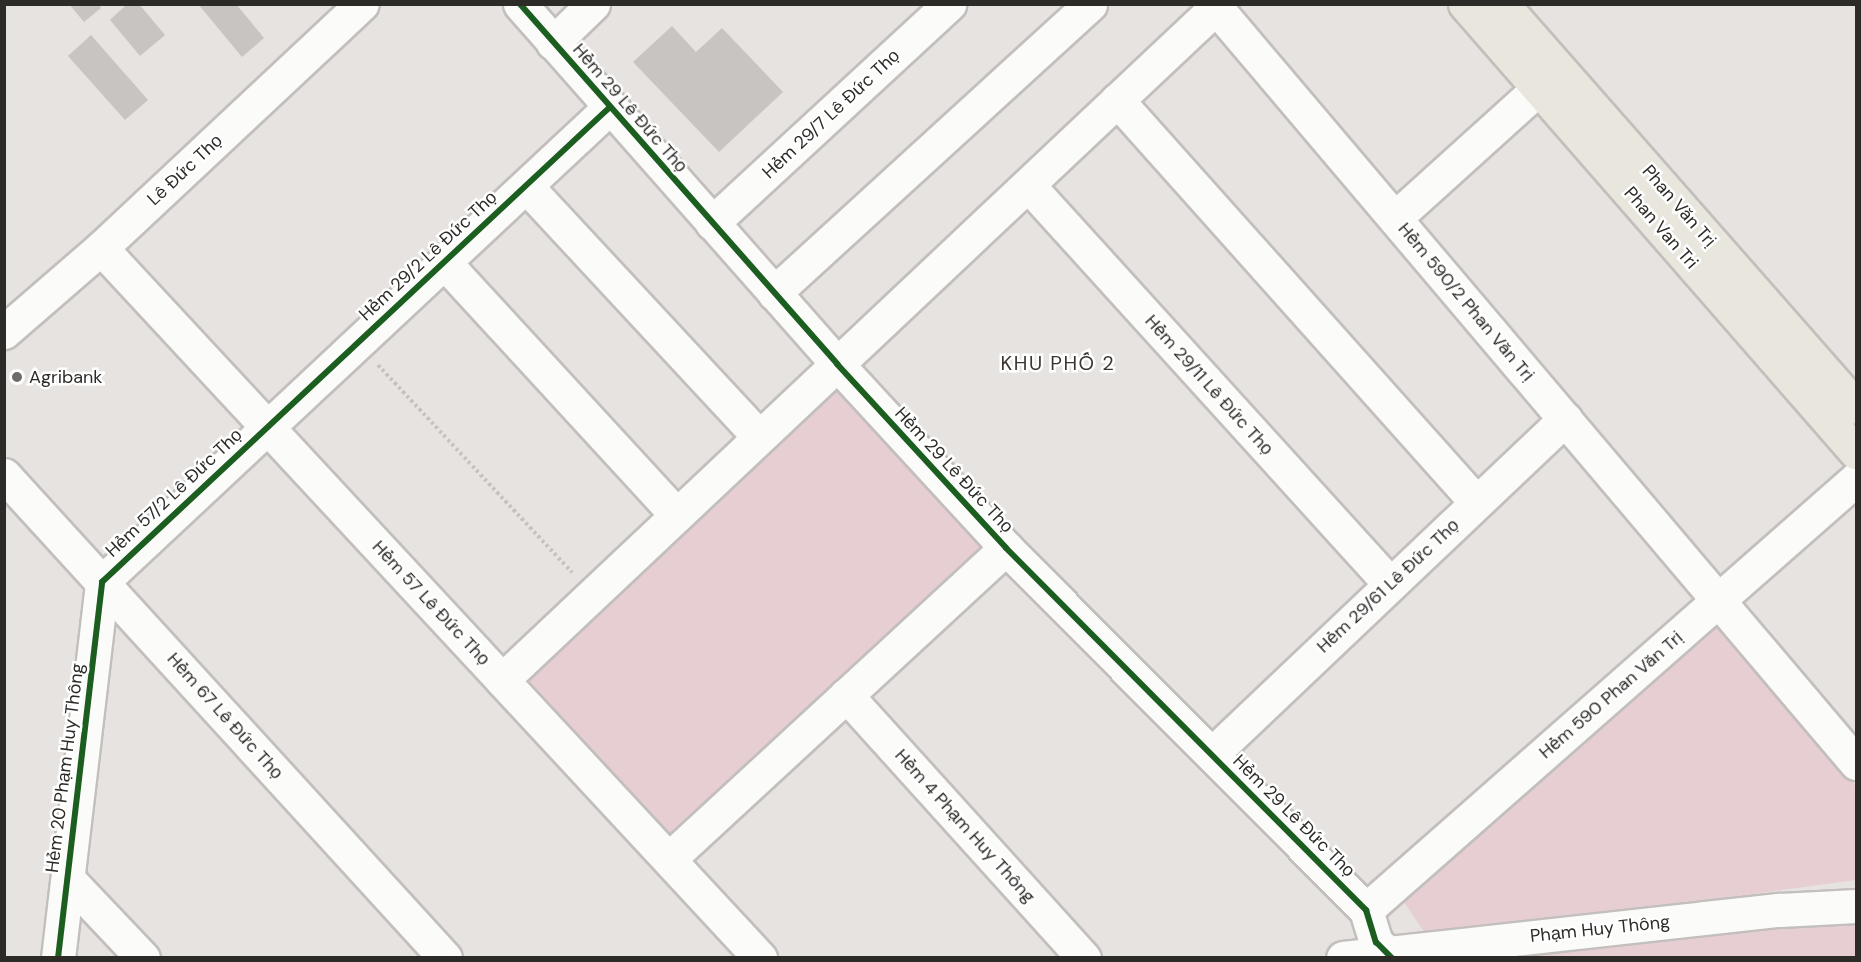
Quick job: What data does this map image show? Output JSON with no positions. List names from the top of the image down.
{
  "streets": {
    "main road": ["Phan Văn Trị", "Phan Van Tri"],
    "street": [
      "Hẻm 29 Lê Đức Thọ",
      "Hẻm 29/7 Lê Đức Thọ",
      "Lê Đức Thọ",
      "Hẻm 29/2 Lê Đức Thọ",
      "Hẻm 590/2 Phan Văn Trị",
      "Hẻm 29/11 Lê Đức Thọ",
      "Hẻm 57/2 Lê Đức Thọ",
      "Hẻm 29/61 Lê Đức Thọ",
      "Hẻm 57 Lê Đức Thọ",
      "Hẻm 590 Phan Văn Trị",
      "Hẻm 67 Lê Đức Thọ",
      "Hẻm 20 Phạm Huy Thông",
      "Hẻm 4 Phạm Huy Thông",
      "Phạm Huy Thông"
    ]
  },
  "crossings": [
    ["Hẻm 29 Lê Đức Thọ", "Hẻm 29/7 Lê Đức Thọ"],
    ["Hẻm 29 Lê Đức Thọ", "Hẻm 29/2 Lê Đức Thọ"],
    ["Hẻm 29 Lê Đức Thọ", "Hẻm 29/61 Lê Đức Thọ"],
    ["Hẻm 29 Lê Đức Thọ", "Hẻm 590 Phan Văn Trị"],
    ["Hẻm 29 Lê Đức Thọ", "Phạm Huy Thông"],
    ["Lê Đức Thọ", "Hẻm 57 Lê Đức Thọ"],
    ["Hẻm 29/2 Lê Đức Thọ", "Hẻm 57/2 Lê Đức Thọ"],
    ["Hẻm 29/2 Lê Đức Thọ", "Hẻm 57 Lê Đức Thọ"],
    ["Hẻm 590/2 Phan Văn Trị", "Hẻm 29/61 Lê Đức Thọ"],
    ["Hẻm 590/2 Phan Văn Trị", "Hẻm 590 Phan Văn Trị"],
    ["Hẻm 29/11 Lê Đức Thọ", "Hẻm 29/61 Lê Đức Thọ"],
    ["Hẻm 57/2 Lê Đức Thọ", "Hẻm 57 Lê Đức Thọ"],
    ["Hẻm 57/2 Lê Đức Thọ", "Hẻm 67 Lê Đức Thọ"],
    ["Hẻm 57/2 Lê Đức Thọ", "Hẻm 20 Phạm Huy Thông"],
    ["Hẻm 67 Lê Đức Thọ", "Hẻm 20 Phạm Huy Thông"]
  ],
  "districts": ["KHU PHỐ 2"],
  "places": ["Agribank"]
}
